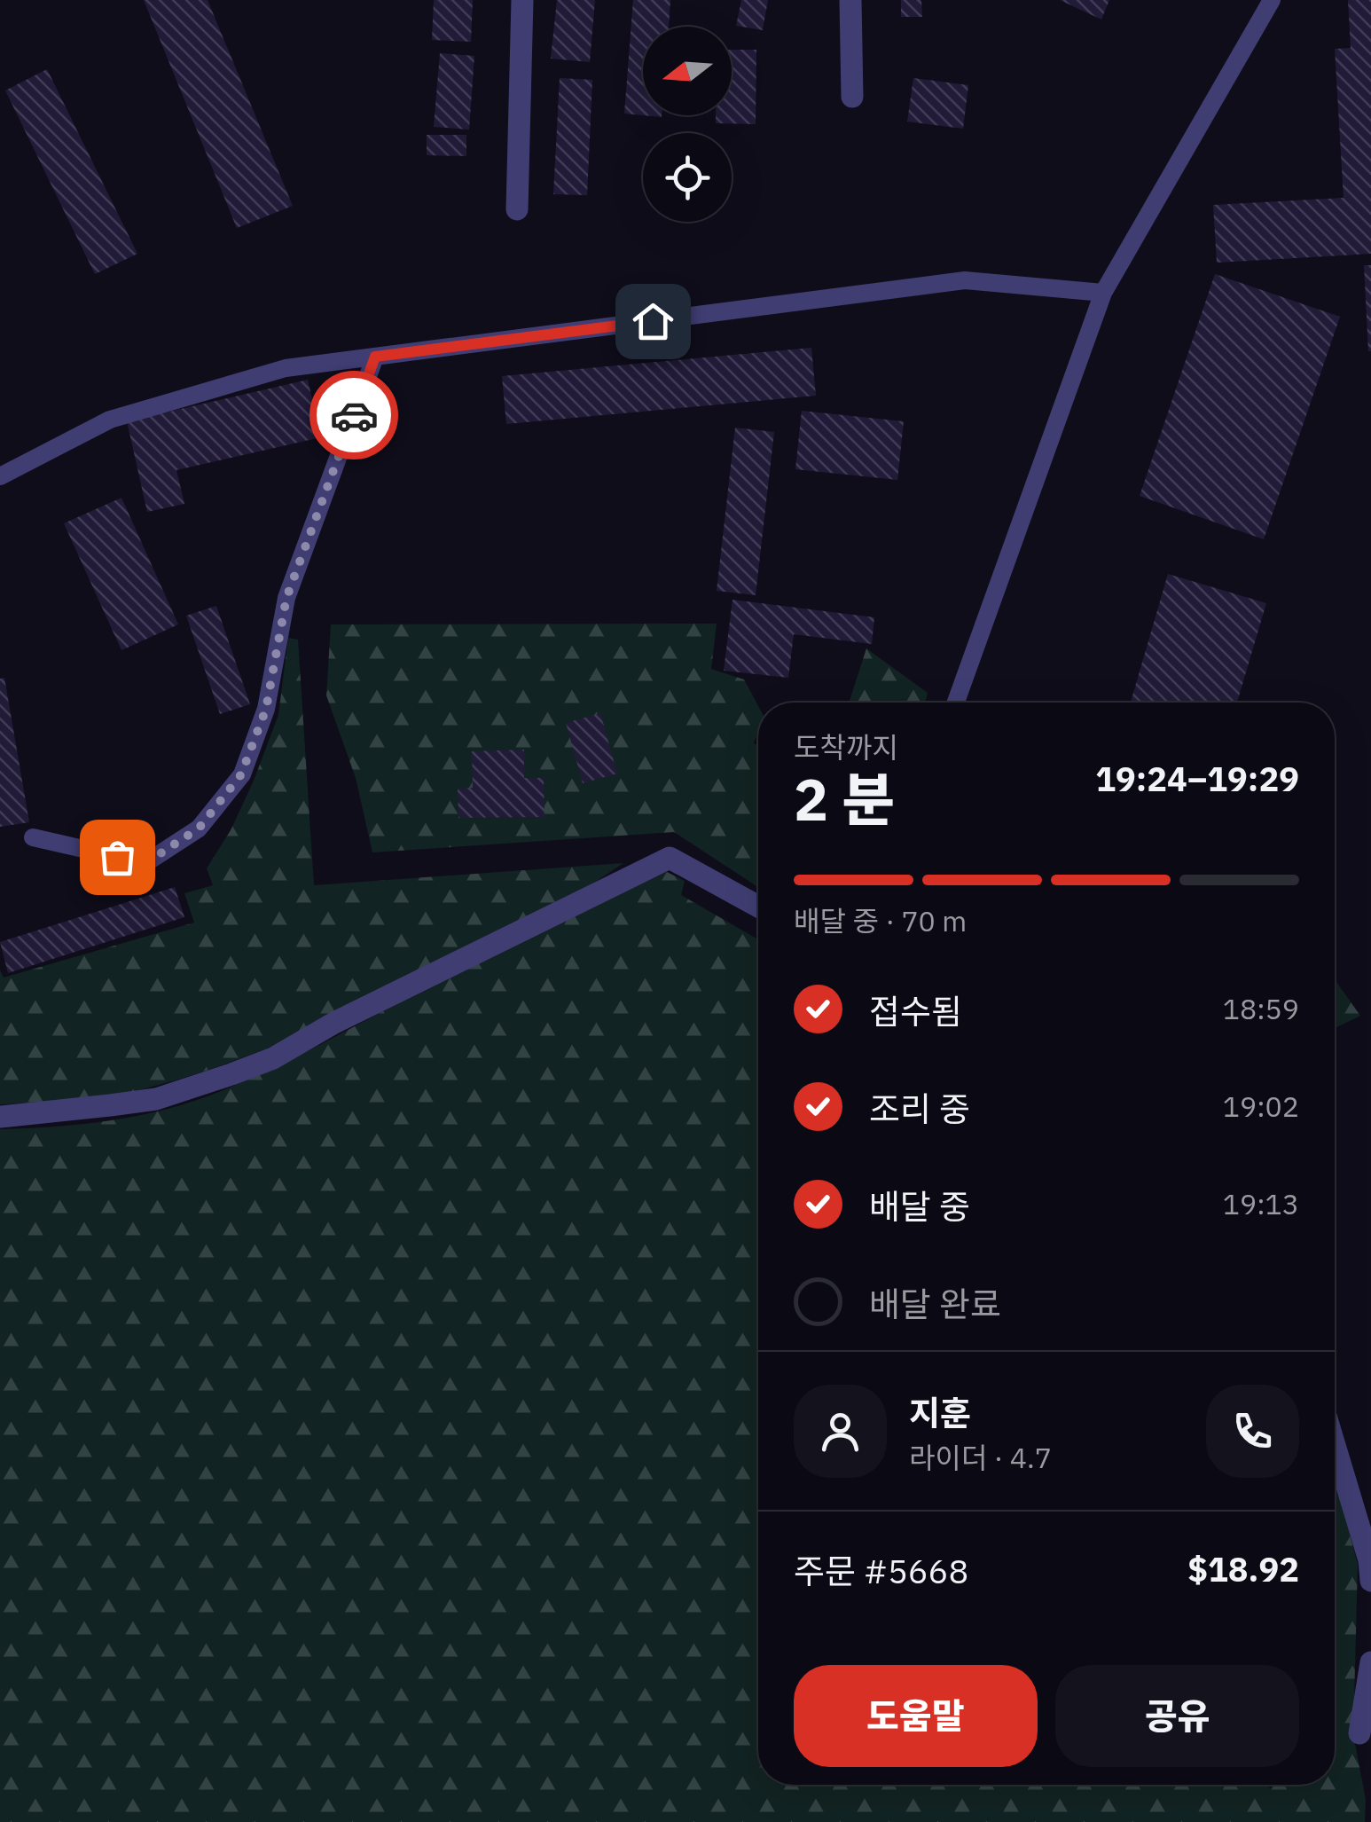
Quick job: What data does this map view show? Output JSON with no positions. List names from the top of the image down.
{
  "north": "left",
  "page": {
    "heading": ["2 분", "도착까지", "19:24–19:29"],
    "panel": [
      "지훈",
      "라이더 · 4.7",
      "주문 #5668",
      "$18.92"
    ],
    "bar": "배달 중 · 70 m",
    "list": [
      ["접수됨", "18:59"],
      ["조리 중", "19:02"],
      ["배달 중", "19:13"],
      "배달 완료"
    ],
    "buttons": ["도움말", "공유"]
  }
}
